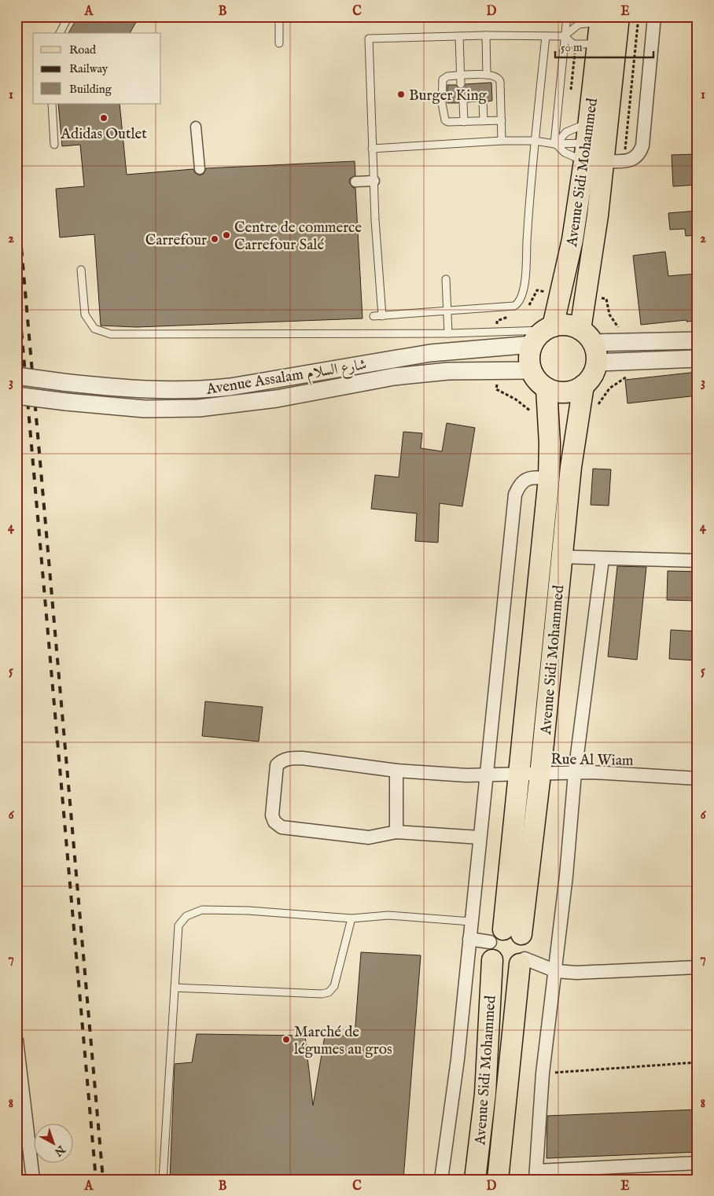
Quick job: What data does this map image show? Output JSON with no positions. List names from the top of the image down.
{
  "streets": {
    "main road": ["Avenue Sidi Mohammed"],
    "street": ["Avenue Assalam شارع السلام", "Rue Al Wiam"]
  },
  "crossings": [
    ["Avenue Sidi Mohammed", "Avenue Assalam شارع السلام"],
    ["Avenue Sidi Mohammed", "Rue Al Wiam"]
  ],
  "places": [
    "Burger King",
    "Adidas Outlet",
    "Centre de commerce Carrefour Salé",
    "Carrefour",
    "Marché de légumes au gros"
  ],
  "legend": ["Road", "Railway", "Building"],
  "scale_bar": "50 m",
  "north": "bottom right",
  "grid": {
    "columns": [
      "A",
      "B",
      "C",
      "D",
      "E"
    ],
    "rows": [
      "1",
      "2",
      "3",
      "4",
      "5",
      "6",
      "7",
      "8"
    ]
  }
}
